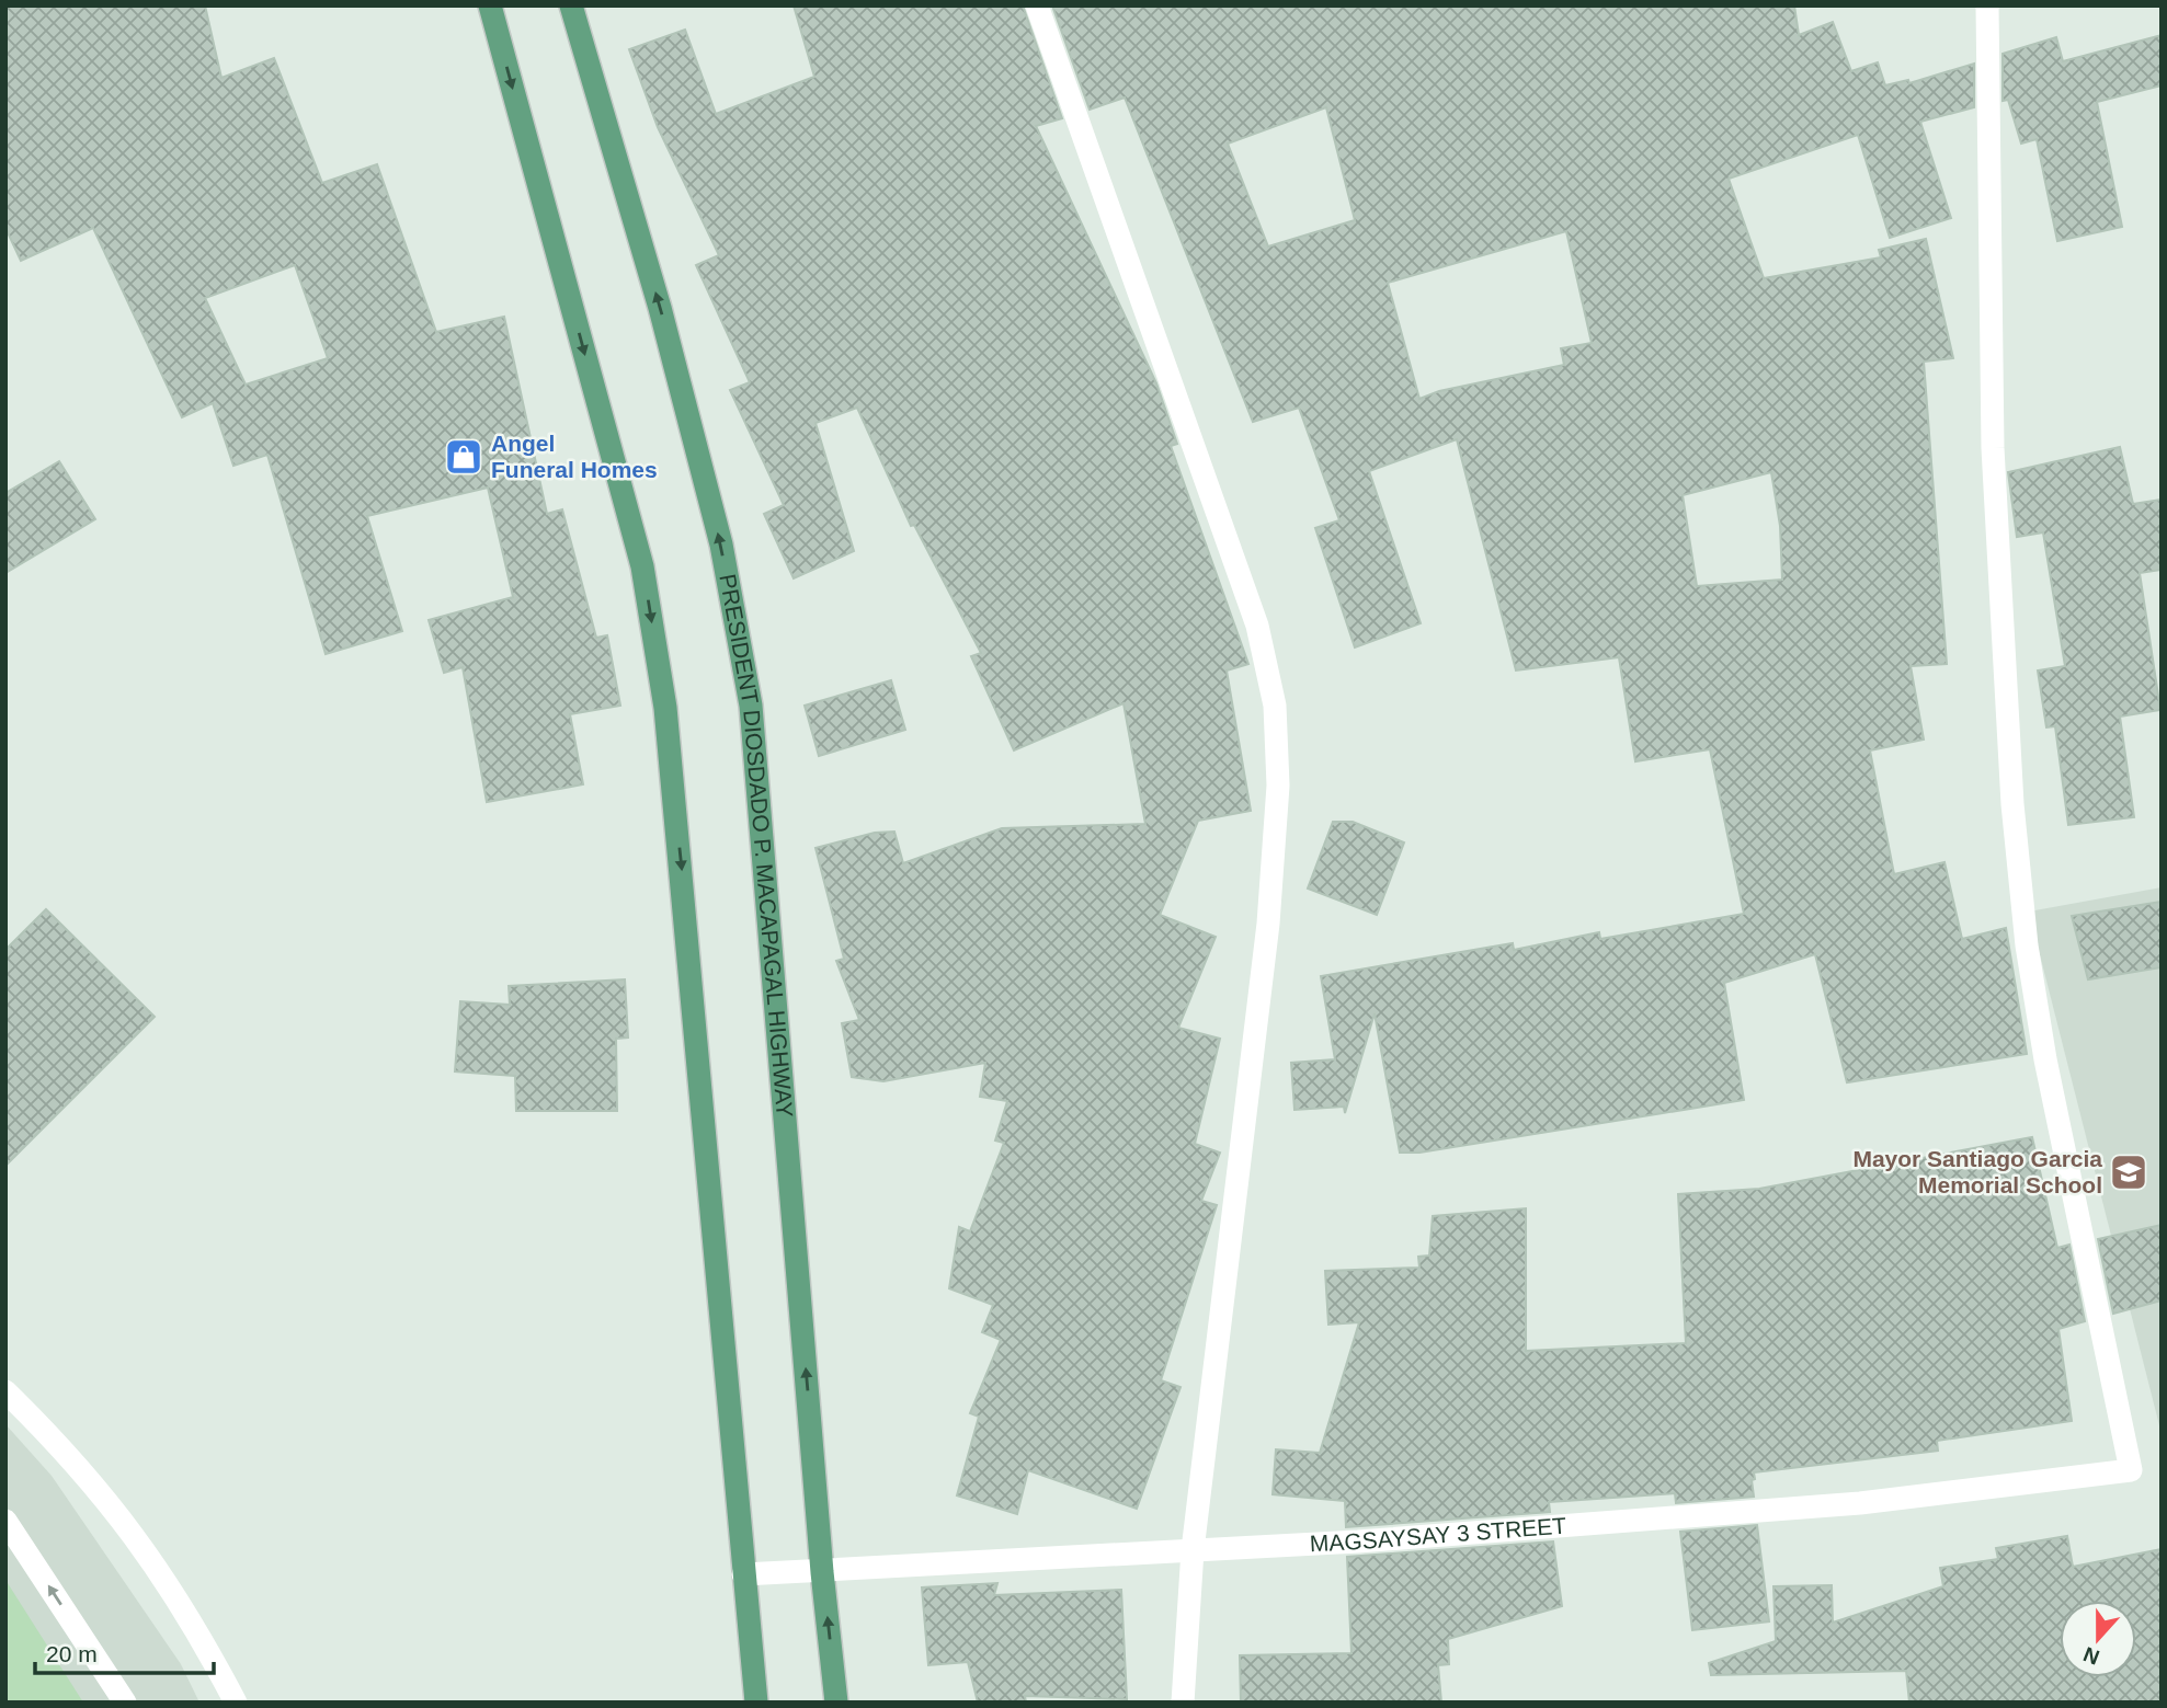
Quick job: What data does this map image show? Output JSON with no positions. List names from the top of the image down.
{
  "streets": {
    "main road": ["PRESIDENT DIOSDADO P. MACAPAGAL HIGHWAY"],
    "street": ["MAGSAYSAY 3 STREET"]
  },
  "crossings": [
    ["PRESIDENT DIOSDADO P. MACAPAGAL HIGHWAY", "MAGSAYSAY 3 STREET"]
  ],
  "places": {
    "shop": ["Angel Funeral Homes"],
    "school or university": ["Mayor Santiago Garcia Memorial School"]
  },
  "scale_bar": "20 m",
  "north": "bottom"
}
